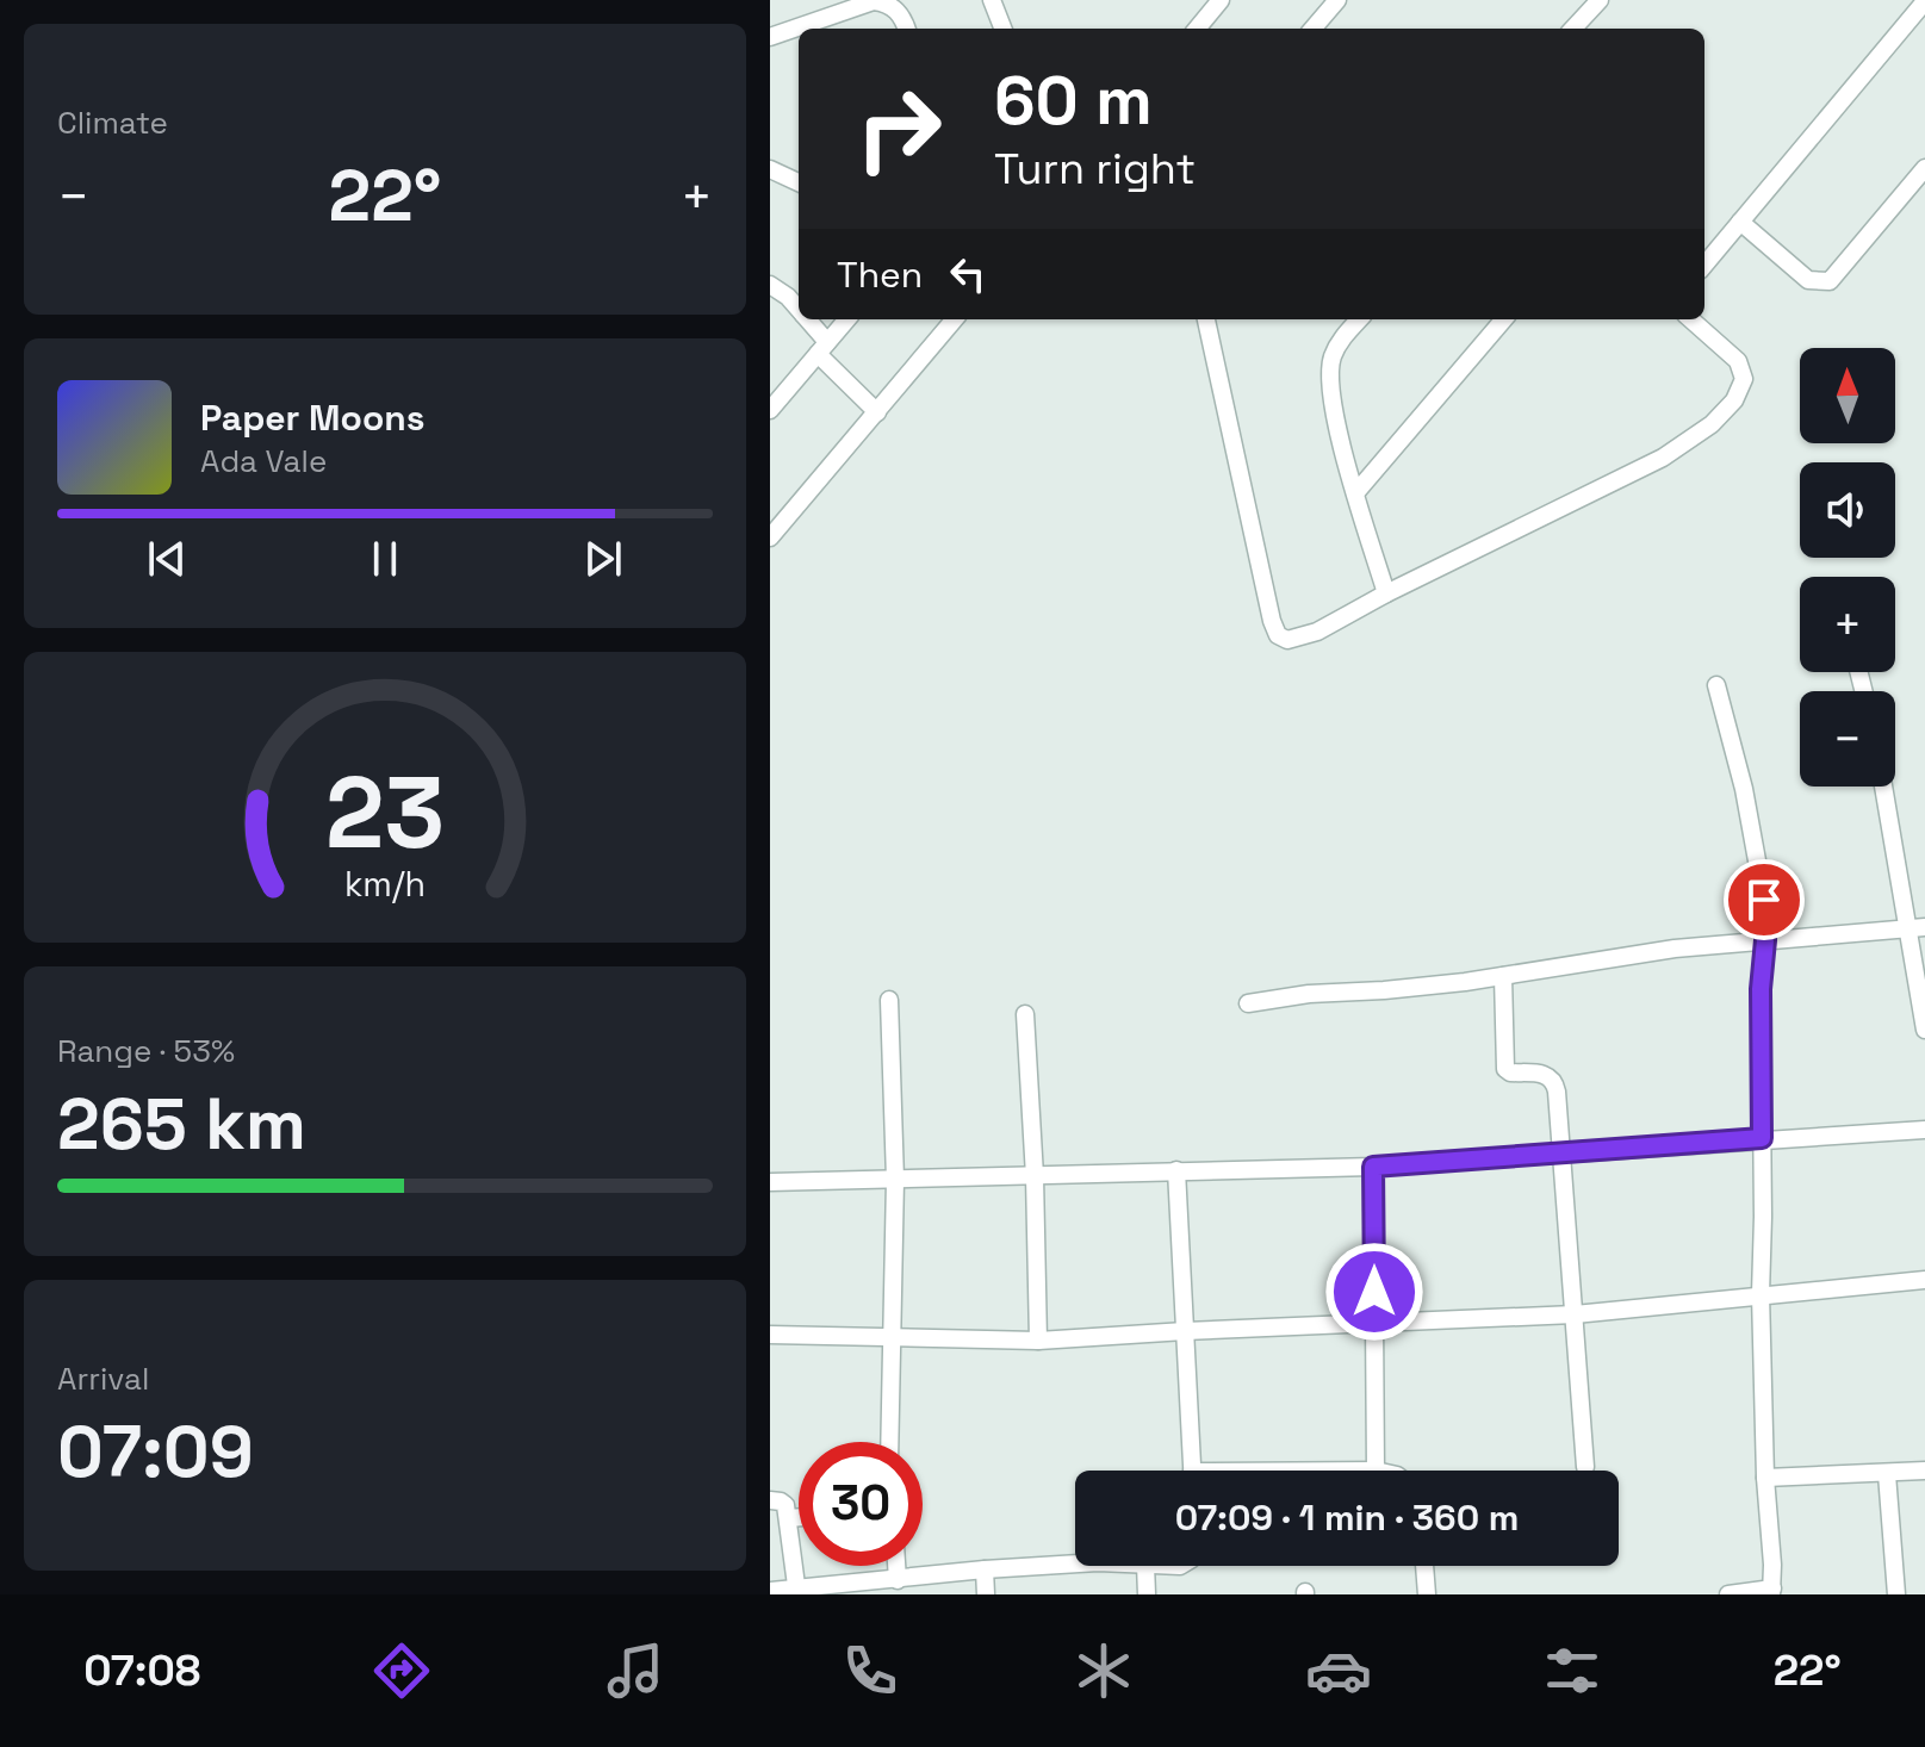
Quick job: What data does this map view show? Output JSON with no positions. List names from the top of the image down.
{
  "north": "top",
  "page": {
    "tile": [
      "Climate",
      ["Range · 53%", "265 km"],
      ["Arrival", "07:09"]
    ],
    "turn": ["60 m", "Turn right"],
    "heat": ["−", "22°", "+"],
    "then": "Then",
    "map_buttons": ["+", "−"],
    "song": ["Paper Moons", "Ada Vale"],
    "limit": "30",
    "trip": "07:09 · 1 min · 360 m",
    "tabs": ["07:08", "22°"],
    "gauge": ["23", "km/h"]
  }
}
